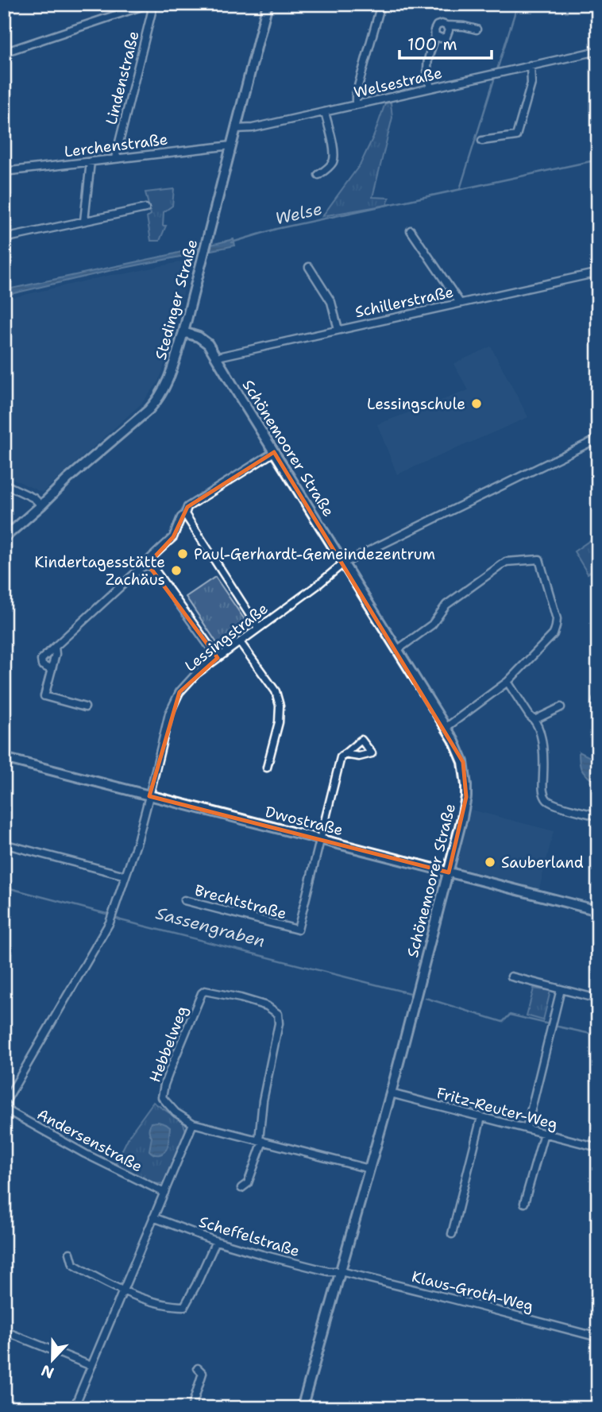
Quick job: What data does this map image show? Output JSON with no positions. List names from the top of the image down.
{
  "streets": {
    "street": [
      "Lindenstraße",
      "Welsestraße",
      "Lerchenstraße",
      "Stedinger Straße",
      "Schillerstraße",
      "Schönemoorer Straße",
      "Lessingstraße",
      "Dwostraße",
      "Brechtstraße",
      "Hebbelweg",
      "Fritz-Reuter-Weg",
      "Andersenstraße",
      "Scheffelstraße",
      "Klaus-Groth-Weg"
    ]
  },
  "crossings": [
    ["Lindenstraße", "Lerchenstraße"],
    ["Welsestraße", "Stedinger Straße"],
    ["Lerchenstraße", "Stedinger Straße"],
    ["Stedinger Straße", "Schönemoorer Straße"],
    ["Schillerstraße", "Schönemoorer Straße"],
    ["Schönemoorer Straße", "Lessingstraße"],
    ["Schönemoorer Straße", "Dwostraße"],
    ["Schönemoorer Straße", "Fritz-Reuter-Weg"],
    ["Schönemoorer Straße", "Scheffelstraße"],
    ["Schönemoorer Straße", "Klaus-Groth-Weg"],
    ["Lessingstraße", "Dwostraße"],
    ["Dwostraße", "Brechtstraße"],
    ["Scheffelstraße", "Klaus-Groth-Weg"]
  ],
  "water": ["Welse", "Sassengraben"],
  "places": [
    "Lessingschule",
    "Paul-Gerhardt-Gemeindezentrum",
    "Kindertagesstätte Zachäus",
    "Sauberland"
  ],
  "scale_bar": "100 m",
  "north": "bottom"
}
